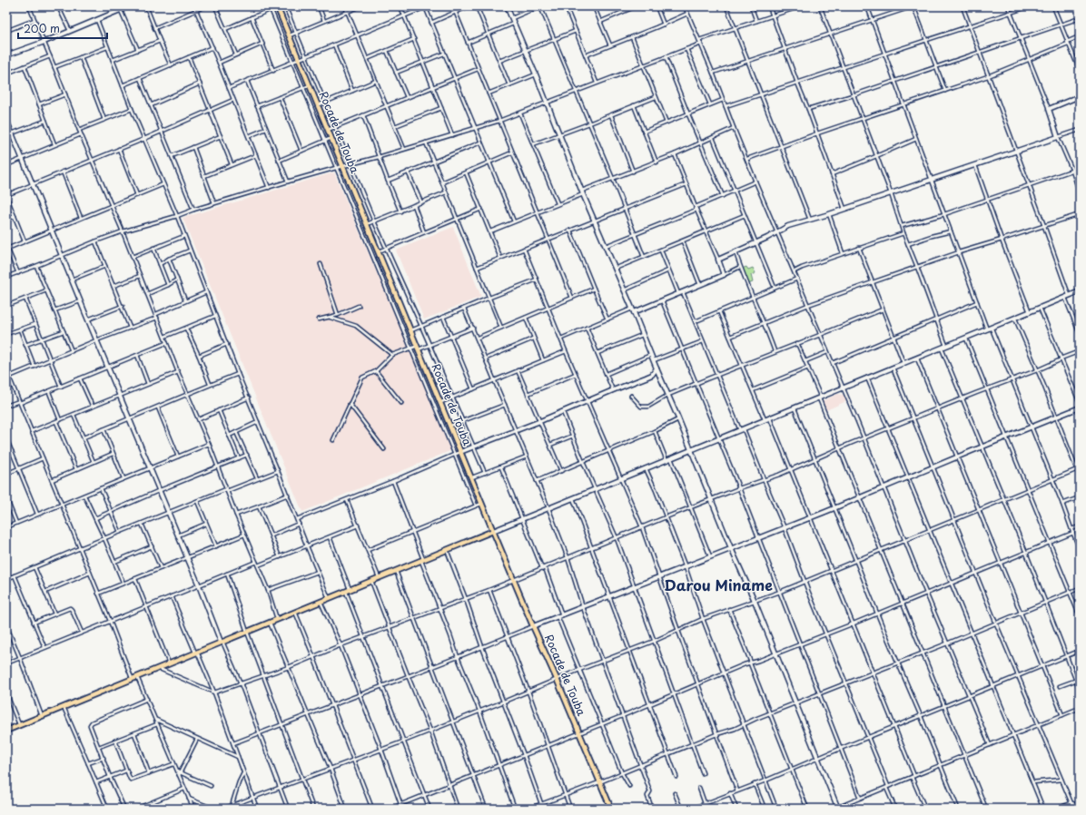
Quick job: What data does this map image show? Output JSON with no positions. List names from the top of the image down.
{
  "streets": {
    "main road": ["Rocade de Touba"]
  },
  "districts": ["Darou Miname"],
  "scale_bar": "200 m"
}
